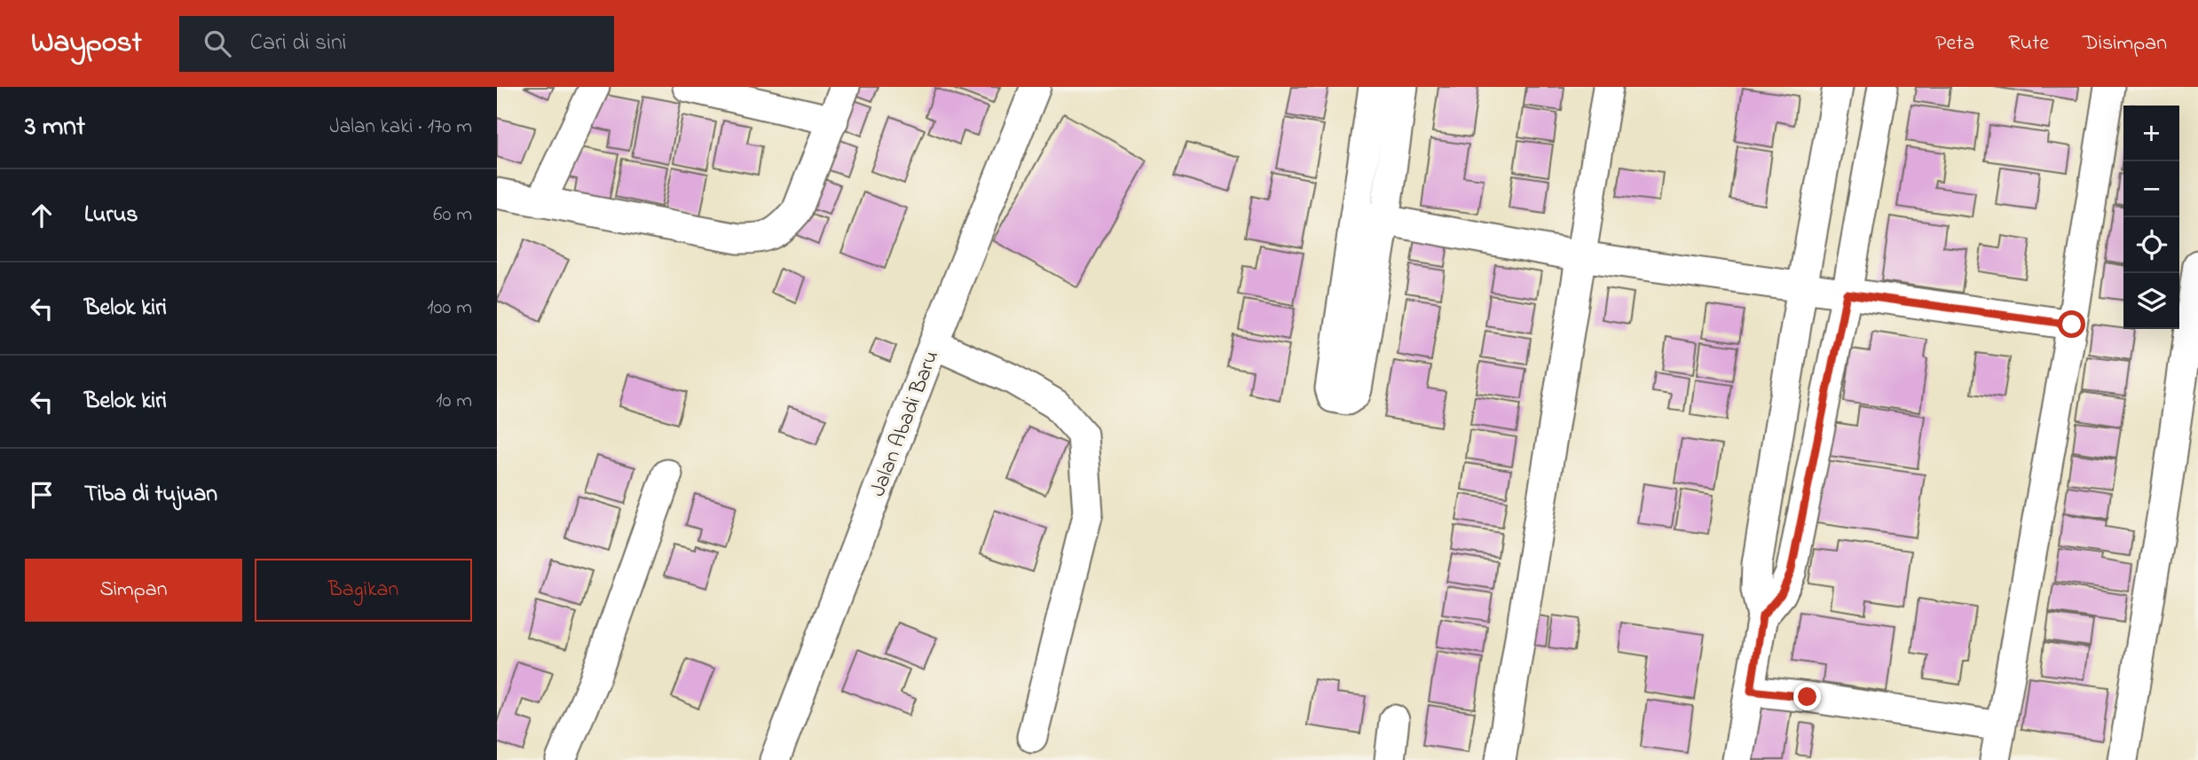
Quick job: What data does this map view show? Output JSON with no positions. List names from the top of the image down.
{
  "streets": {
    "street": ["Jalan Abadi Baru"]
  },
  "page": {
    "header": "Waypost",
    "search": "Cari di sini",
    "nav": ["Peta", "Rute", "Disimpan"],
    "heading": ["3 mnt", "Jalan kaki · 170 m"],
    "map_buttons": ["+", "−"],
    "list": [
      ["Lurus", "60 m"],
      ["Belok kiri", "100 m"],
      ["Belok kiri", "10 m"],
      "Tiba di tujuan"
    ],
    "buttons": ["Simpan", "Bagikan"]
  }
}
